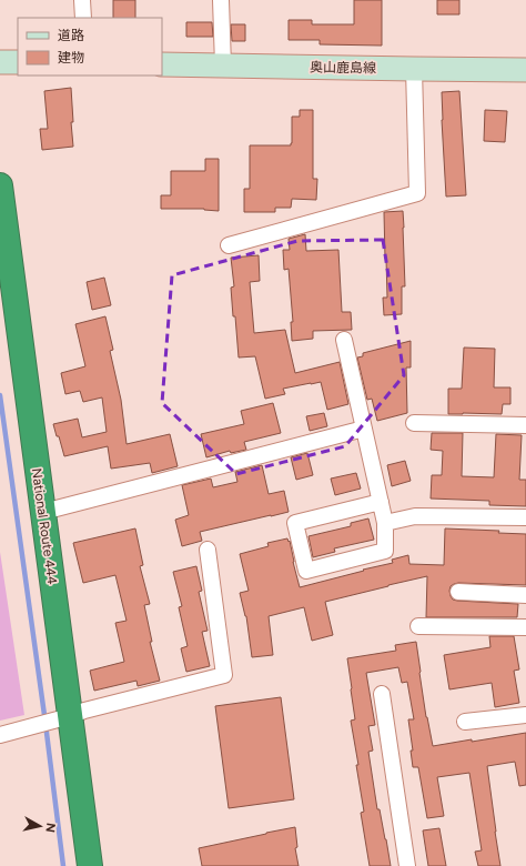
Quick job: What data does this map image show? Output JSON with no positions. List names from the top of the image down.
{
  "streets": {
    "highway": ["National Route 444"],
    "main road": ["奥山鹿島線"]
  },
  "legend": ["道路", "建物"],
  "north": "right"
}
